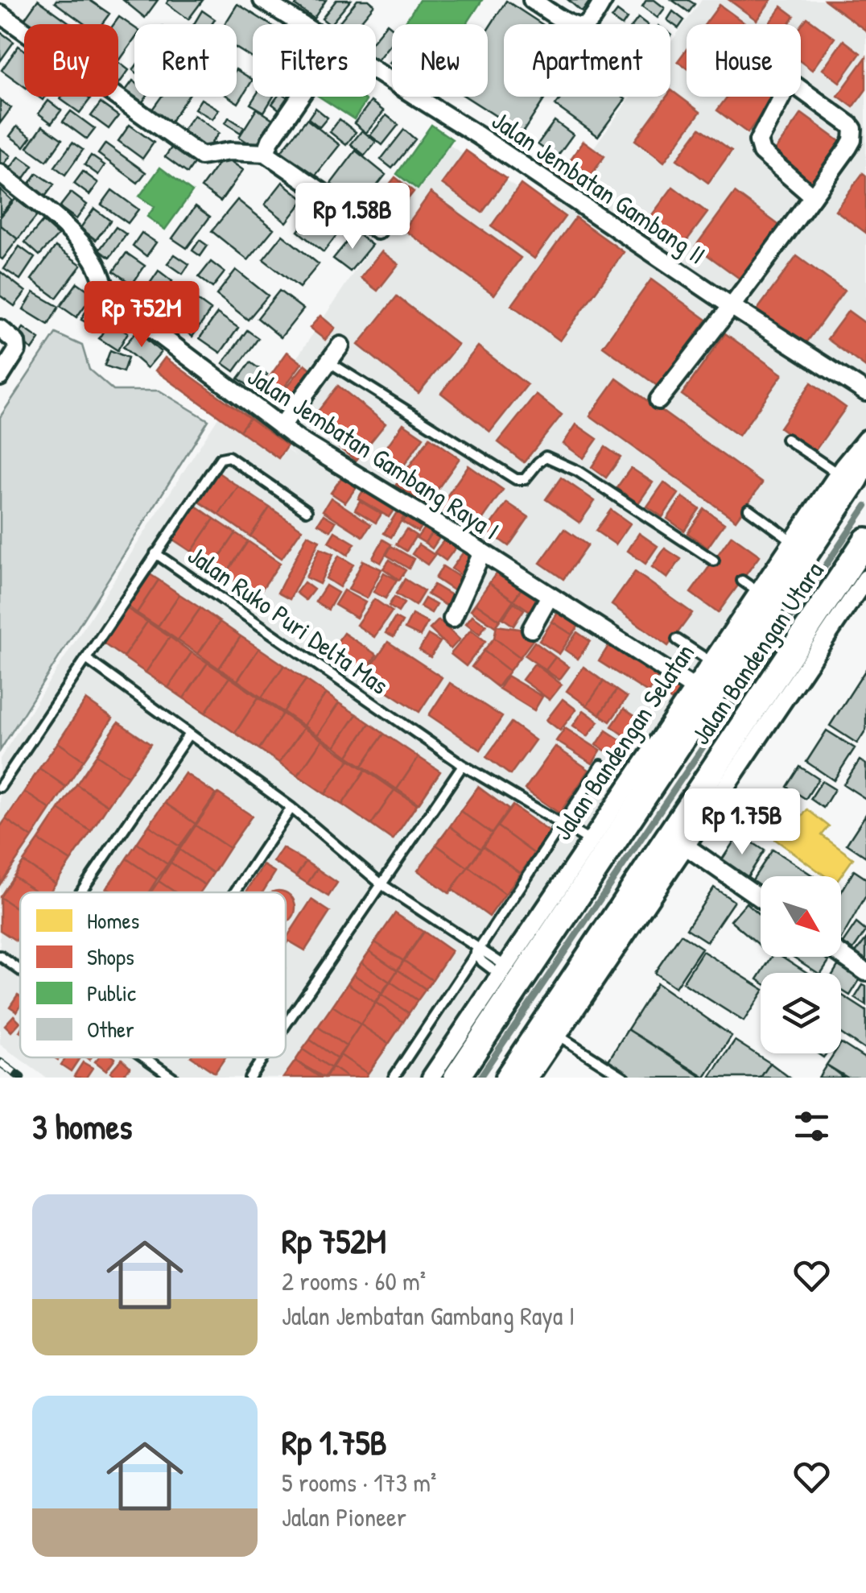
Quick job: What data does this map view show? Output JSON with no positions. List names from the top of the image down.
{
  "streets": {
    "main road": ["Jalan Bandengan Utara", "Jalan Bandengan Selatan"],
    "street": ["Jalan Jembatan Gambang II", "Jalan Jembatan Gambang Raya I"],
    "lane": ["Jalan Ruko Puri Delta Mas"]
  },
  "crossings": [
    ["Jalan Jembatan Gambang Raya I", "Jalan Bandengan Selatan"],
    ["Jalan Ruko Puri Delta Mas", "Jalan Bandengan Selatan"]
  ],
  "legend": [
    "Homes",
    "Shops",
    "Public",
    "Other"
  ],
  "north": "bottom right",
  "page": {
    "chip": [
      "Buy",
      "Rent",
      "Filters",
      "New",
      "Apartment",
      "House"
    ],
    "price": ["Rp 1.58B", "Rp 752M", "Rp 1.75B"],
    "heading": "3 homes",
    "list": [
      {
        "name": "Rp 752M",
        "note": "2 rooms · 60 m² · Jalan Jembatan Gambang Raya I"
      },
      {
        "name": "Rp 1.75B",
        "note": "5 rooms · 173 m² · Jalan Pioneer"
      }
    ]
  }
}
